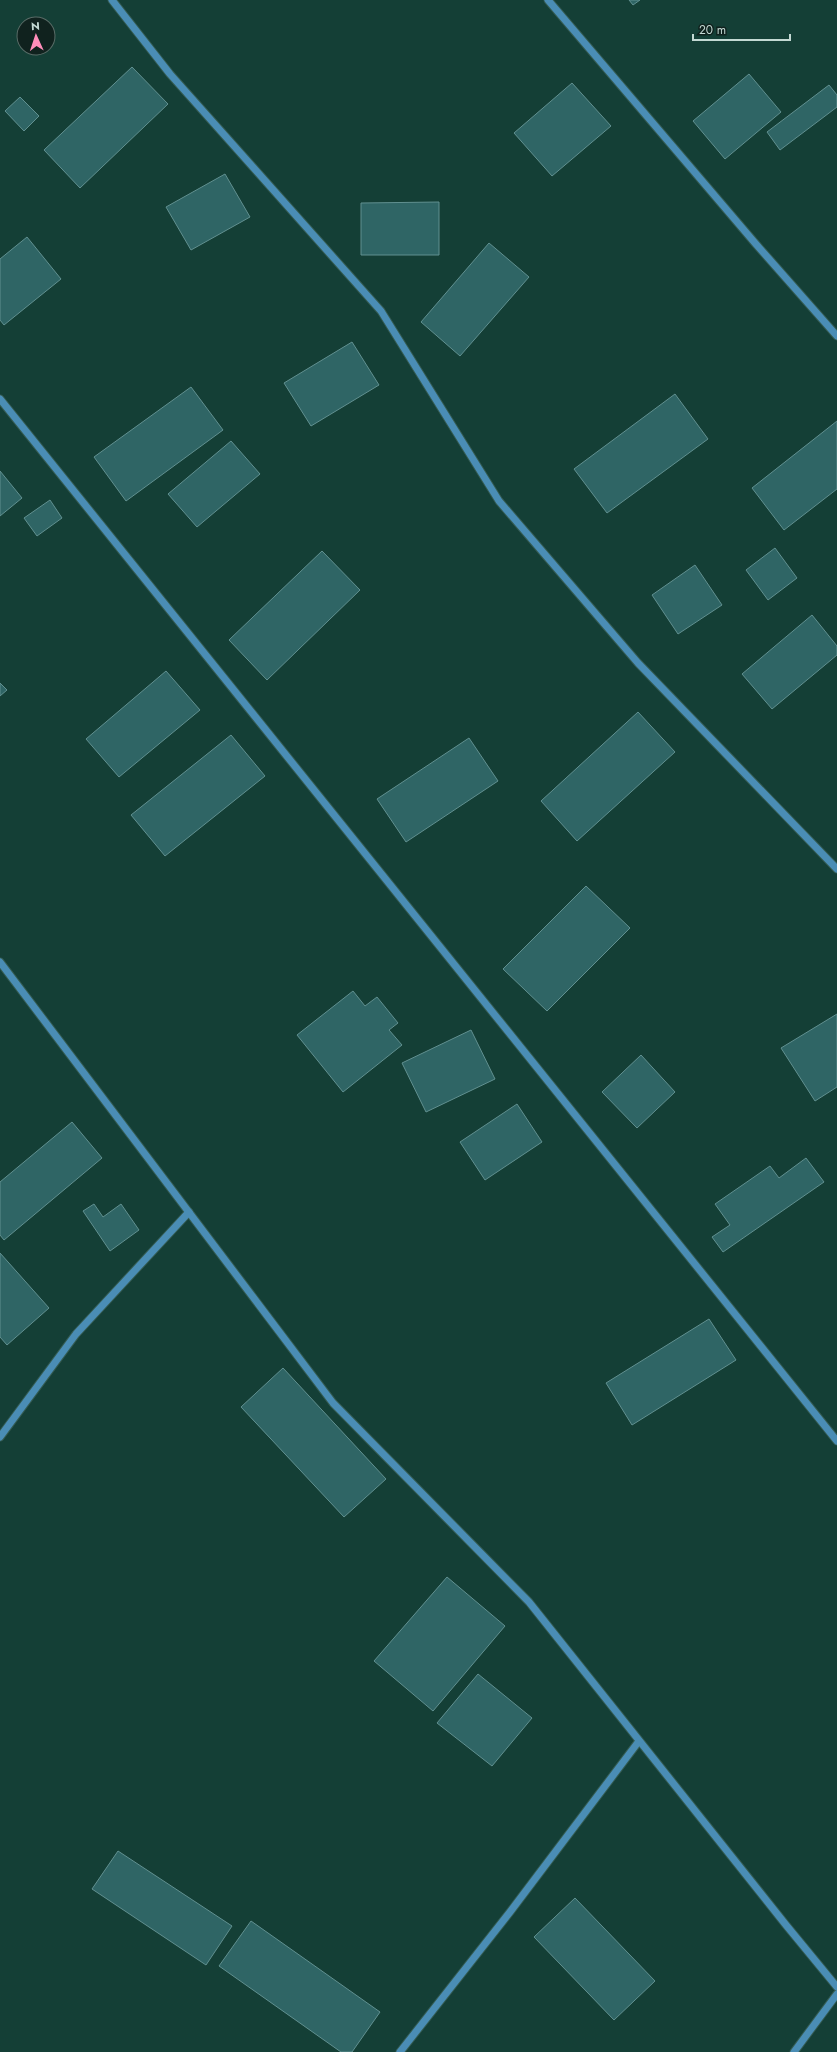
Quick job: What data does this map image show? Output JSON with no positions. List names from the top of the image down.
{
  "scale_bar": "20 m",
  "north": "top"
}
